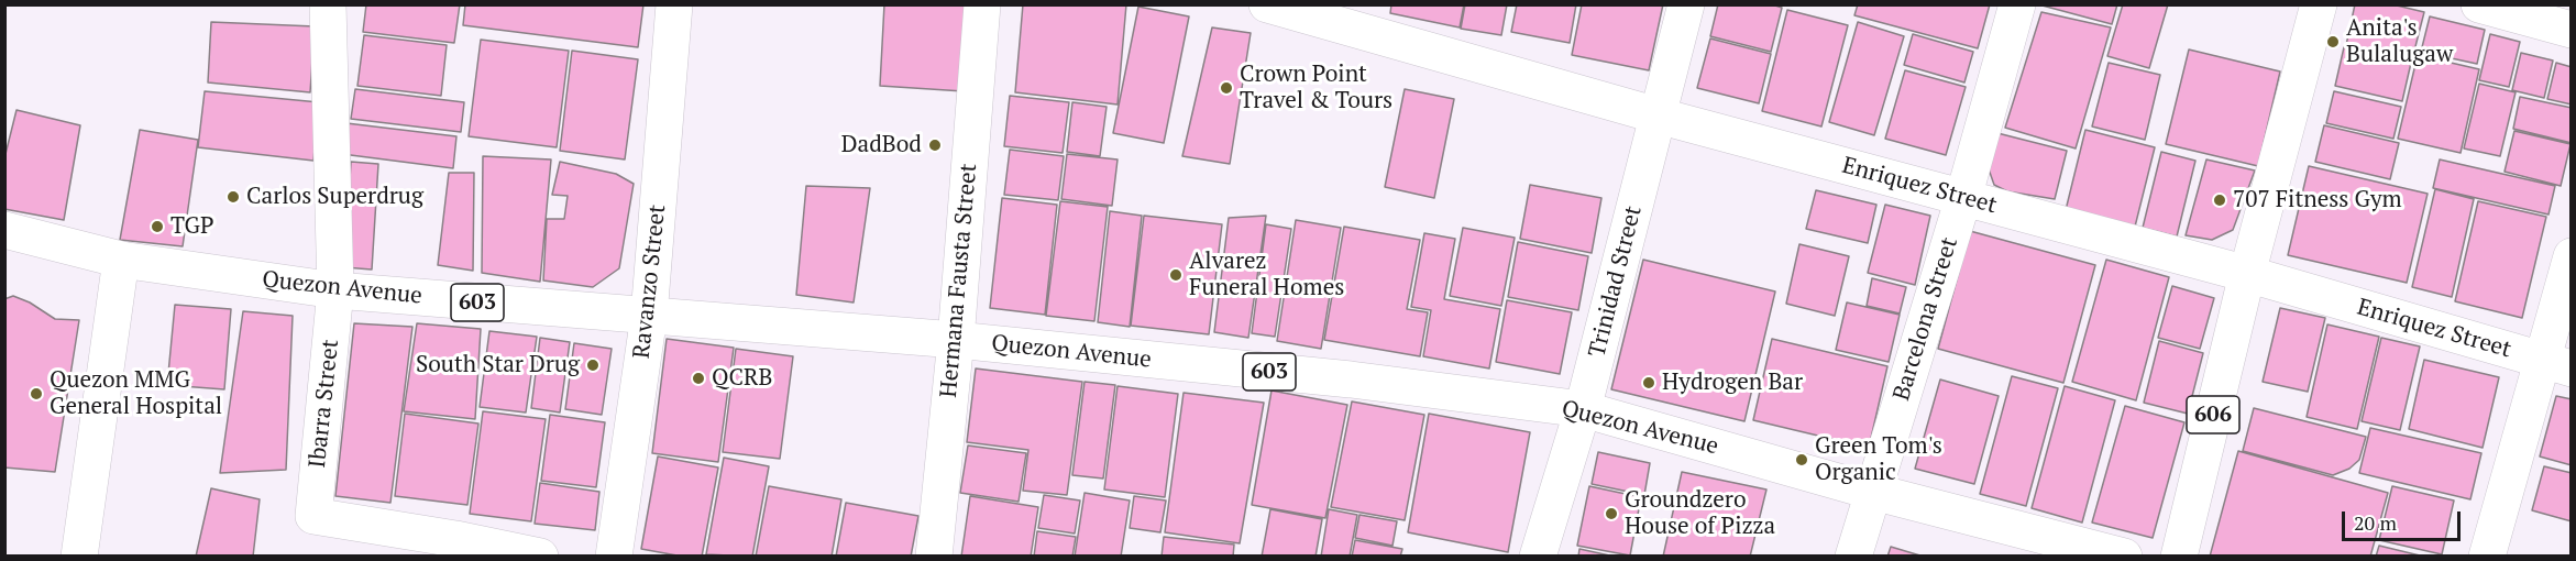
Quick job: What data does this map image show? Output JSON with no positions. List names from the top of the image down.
{
  "streets": {
    "street": [
      "Enriquez Street",
      "Hermana Fausta Street",
      "Ravanzo Street",
      "Trinidad Street",
      "Quezon Avenue",
      "603",
      "Barcelona Street",
      "Ibarra Street",
      "606"
    ]
  },
  "crossings": [
    ["Enriquez Street", "Trinidad Street"],
    ["Enriquez Street", "Barcelona Street"],
    ["Enriquez Street", "606"],
    ["Hermana Fausta Street", "Quezon Avenue"],
    ["Ravanzo Street", "Quezon Avenue"],
    ["Trinidad Street", "Quezon Avenue"],
    ["Quezon Avenue", "Barcelona Street"],
    ["Quezon Avenue", "Ibarra Street"]
  ],
  "places": [
    "Anita's Bulalugaw",
    "Crown Point Travel & Tours",
    "DadBod",
    "Carlos Superdrug",
    "707 Fitness Gym",
    "TGP",
    "Alvarez Funeral Homes",
    "South Star Drug",
    "QCRB",
    "Hydrogen Bar",
    "Quezon MMG General Hospital",
    "Green Tom's Organic",
    "Groundzero House of Pizza"
  ],
  "scale_bar": "20 m"
}
